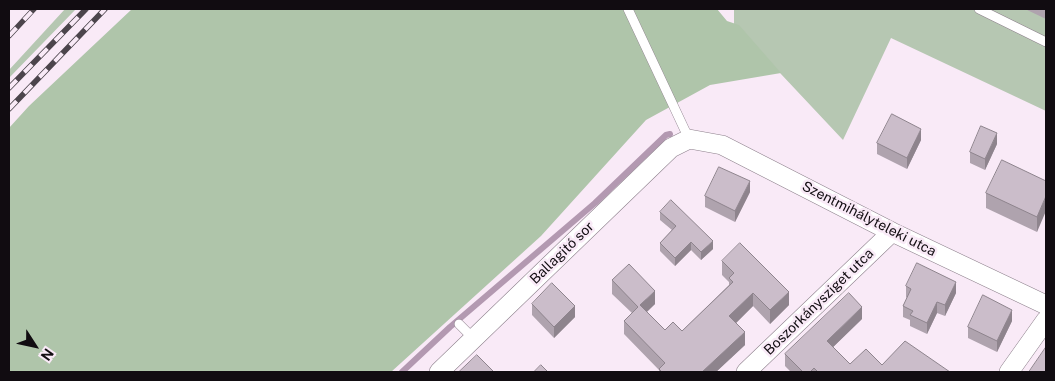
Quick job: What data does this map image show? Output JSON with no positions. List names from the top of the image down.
{
  "streets": {
    "street": ["Szentmihályteleki utca", "Ballagitó sor", "Boszorkánysziget utca"]
  },
  "crossings": [
    ["Szentmihályteleki utca", "Ballagitó sor"],
    ["Szentmihályteleki utca", "Boszorkánysziget utca"]
  ],
  "north": "bottom right"
}
